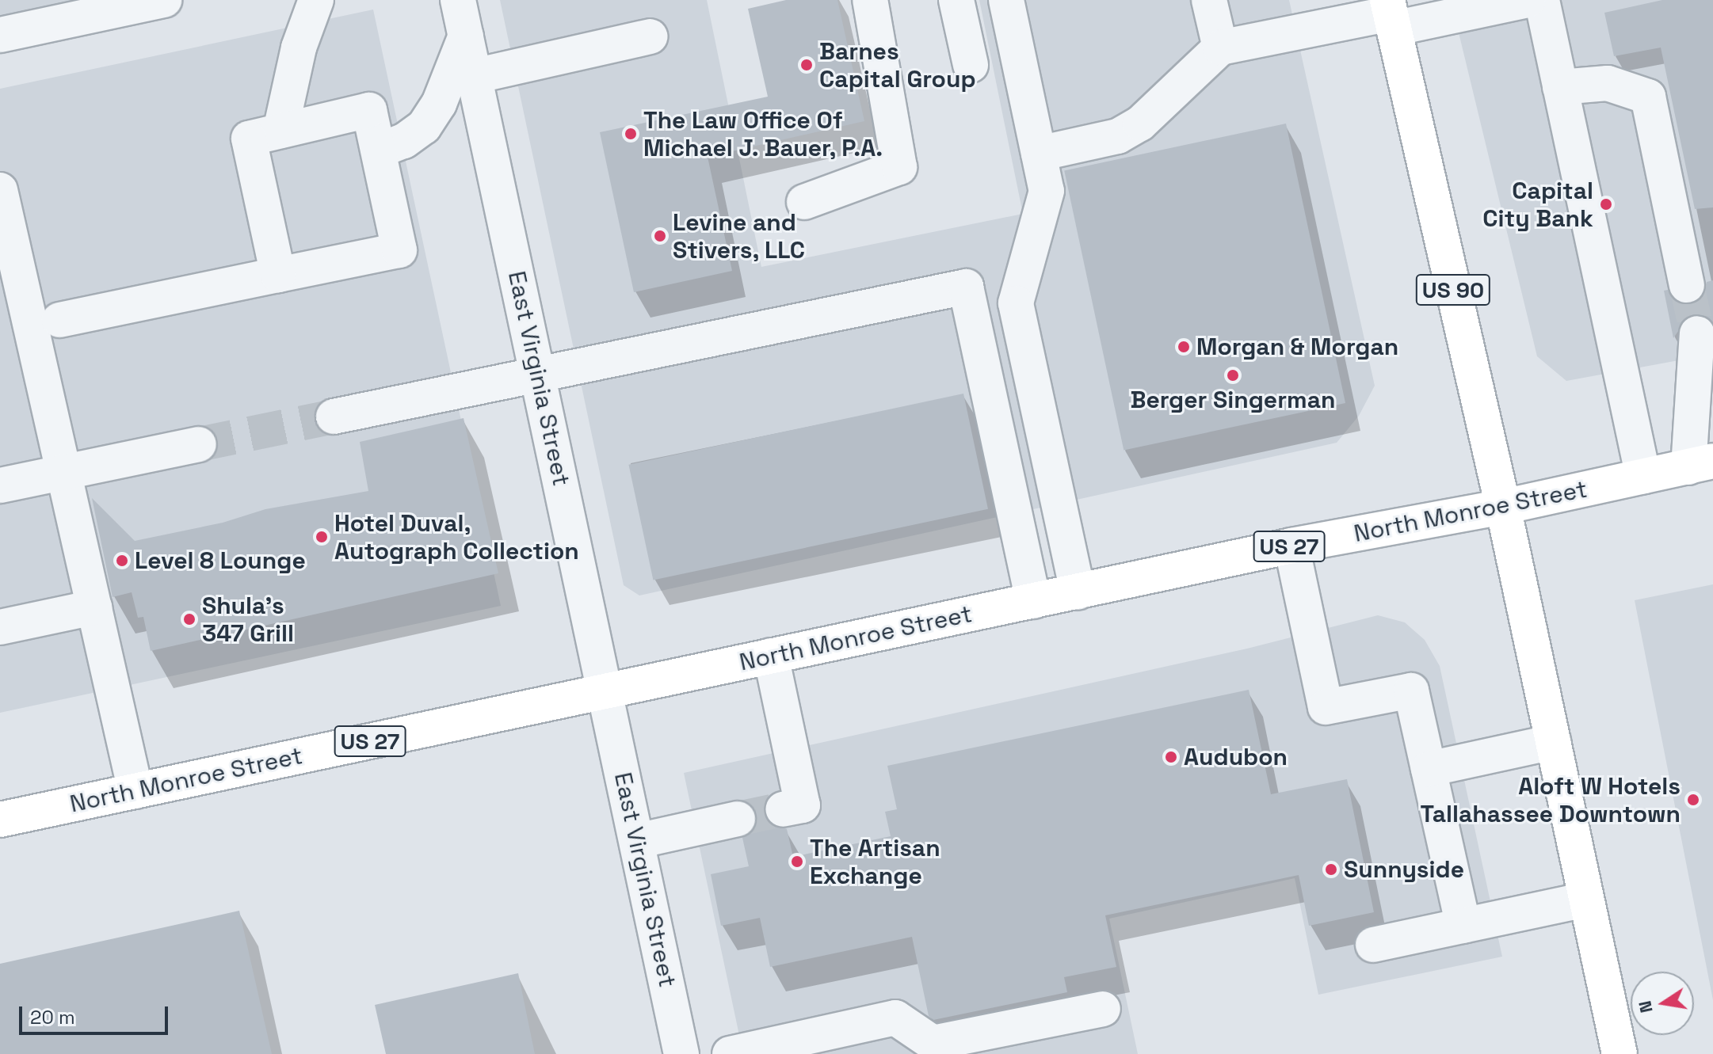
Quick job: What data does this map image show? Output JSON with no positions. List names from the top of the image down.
{
  "streets": {
    "main road": ["US 90", "North Monroe Street", "US 27"],
    "street": ["East Virginia Street"]
  },
  "crossings": [
    ["US 90", "North Monroe Street"],
    ["East Virginia Street", "North Monroe Street"]
  ],
  "places": [
    "Barnes Capital Group",
    "The Law Office Of Michael J. Bauer, P.A.",
    "Capital City Bank",
    "Levine and Stivers, LLC",
    "Morgan & Morgan",
    "Berger Singerman",
    "Hotel Duval, Autograph Collection",
    "Level 8 Lounge",
    "Shula's 347 Grill",
    "Audubon",
    "Aloft W Hotels Tallahassee Downtown",
    "The Artisan Exchange",
    "Sunnyside"
  ],
  "scale_bar": "20 m",
  "north": "left"
}
